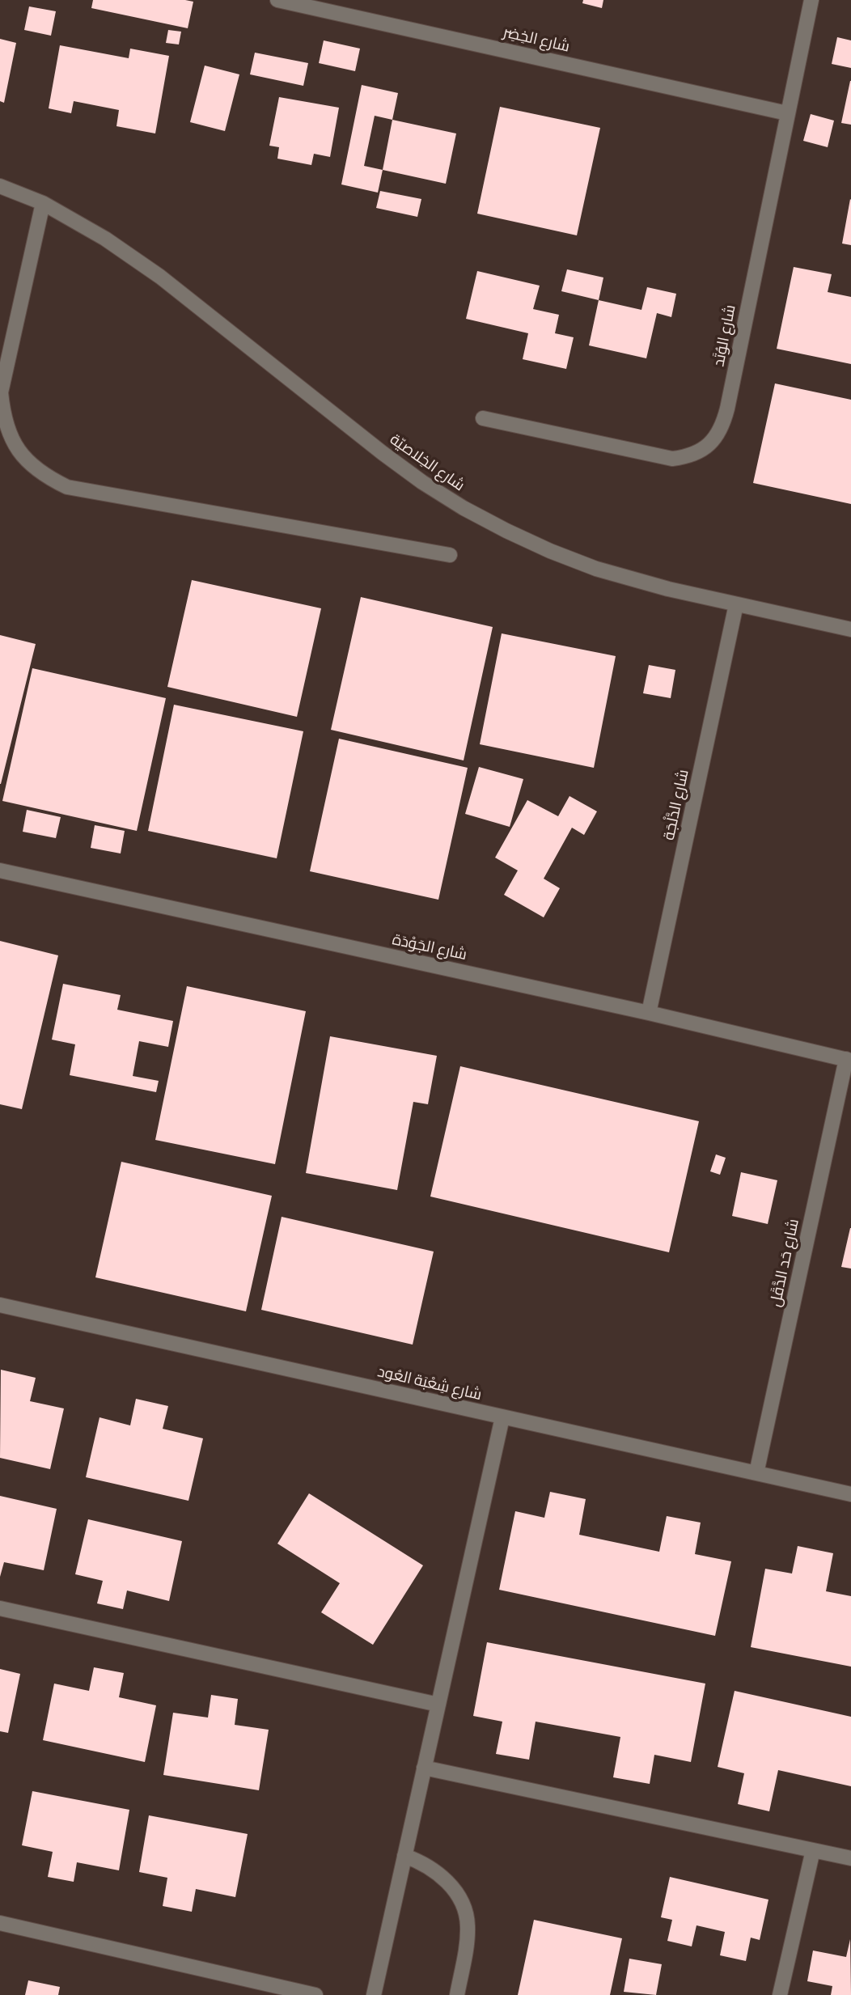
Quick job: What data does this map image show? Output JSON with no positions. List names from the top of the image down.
{
  "streets": {
    "street": [
      "شارع الخِضِر",
      "شارع الوُتَد",
      "شارع الخِلاصيّة",
      "شارع الدَّلْجَة",
      "شارع الجَوْدَة",
      "شارع حَد الدَّقَل",
      "شارع شِعْبَة العُود"
    ]
  },
  "crossings": [
    ["شارع الخِضِر", "شارع الوُتَد"],
    ["شارع الخِلاصيّة", "شارع الدَّلْجَة"],
    ["شارع الدَّلْجَة", "شارع الجَوْدَة"],
    ["شارع الجَوْدَة", "شارع حَد الدَّقَل"],
    ["شارع حَد الدَّقَل", "شارع شِعْبَة العُود"]
  ]
}
